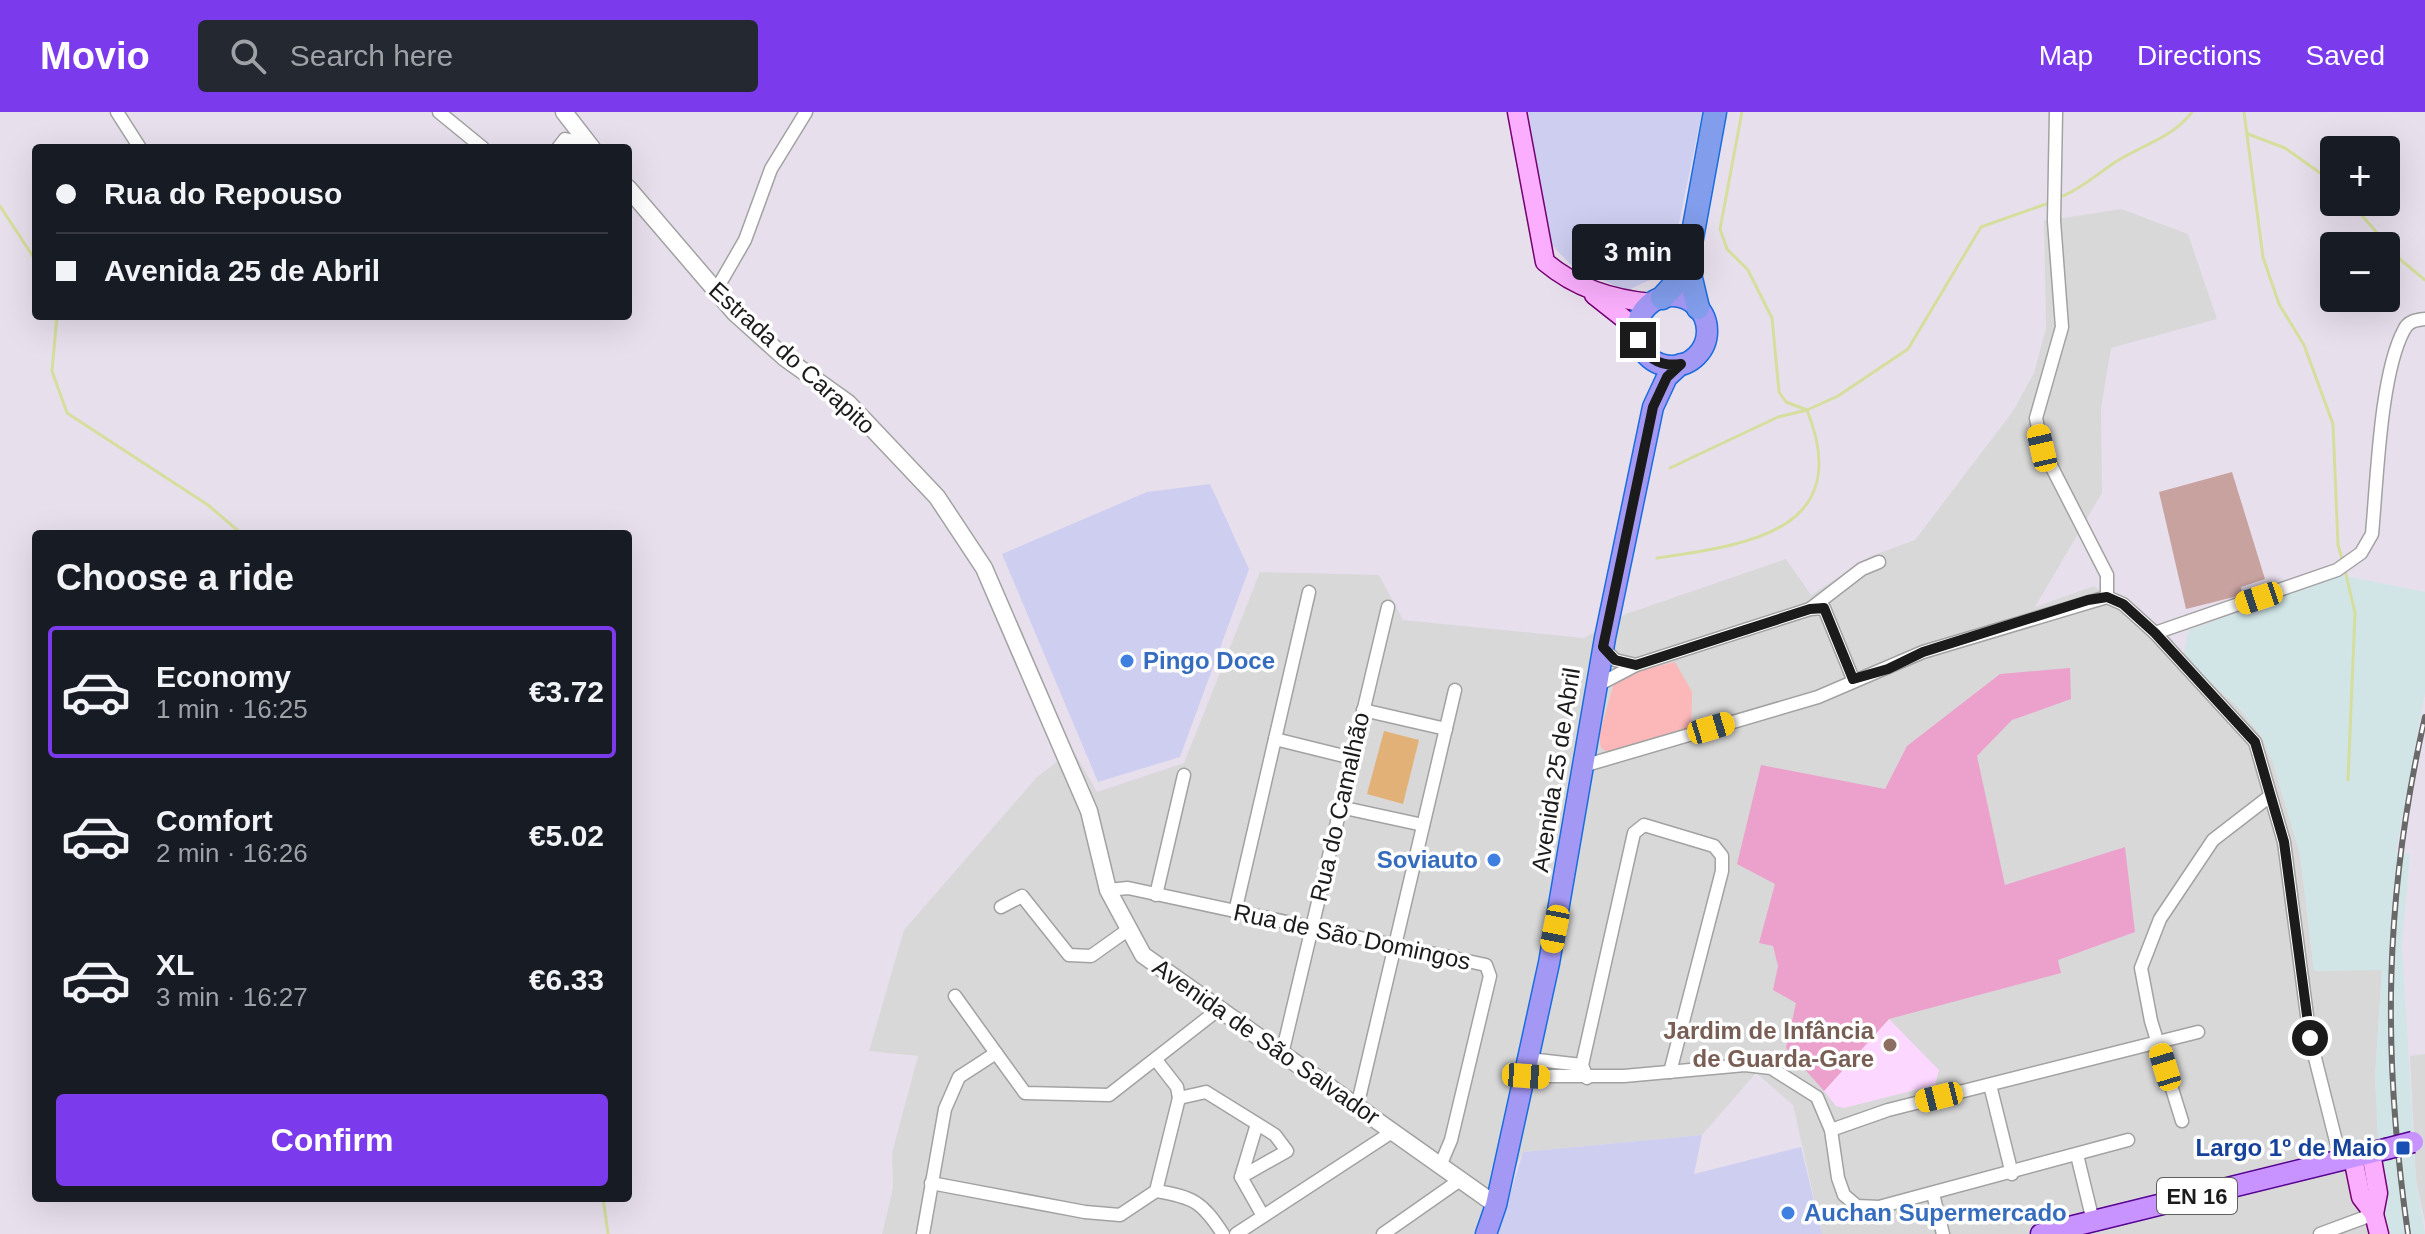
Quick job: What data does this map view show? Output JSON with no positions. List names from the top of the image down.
{
  "streets": {
    "highway": ["Avenida 25 de Abril"],
    "main road": ["EN 16"],
    "street": [
      "Estrada do Carapito",
      "Rua do Camalhão",
      "Rua de São Domingos",
      "Avenida de São Salvador"
    ]
  },
  "crossings": [
    ["Estrada do Carapito", "Avenida de São Salvador"],
    ["Avenida 25 de Abril", "Avenida de São Salvador"],
    ["Rua do Camalhão", "Rua de São Domingos"],
    ["Rua do Camalhão", "Avenida de São Salvador"],
    ["Rua de São Domingos", "Avenida de São Salvador"]
  ],
  "places": {
    "other": [
      "Pingo Doce",
      "Soviauto",
      "Jardim de Infância de Guarda-Gare",
      "Auchan Supermercado"
    ],
    "transit": ["Largo 1º de Maio"]
  },
  "page": {
    "header": "Movio",
    "search": "Search here",
    "nav": ["Map", "Directions", "Saved"],
    "map_buttons": ["+", "−"],
    "banner": ["Rua do Repouso", "Avenida 25 de Abril"],
    "bubble": "3 min",
    "heading": "Choose a ride",
    "list": [
      {
        "name": "Economy",
        "note": "1 min · 16:25",
        "value": "€3.72"
      },
      {
        "name": "Comfort",
        "note": "2 min · 16:26",
        "value": "€5.02"
      },
      {
        "name": "XL",
        "note": "3 min · 16:27",
        "value": "€6.33"
      }
    ],
    "buttons": "Confirm"
  }
}
